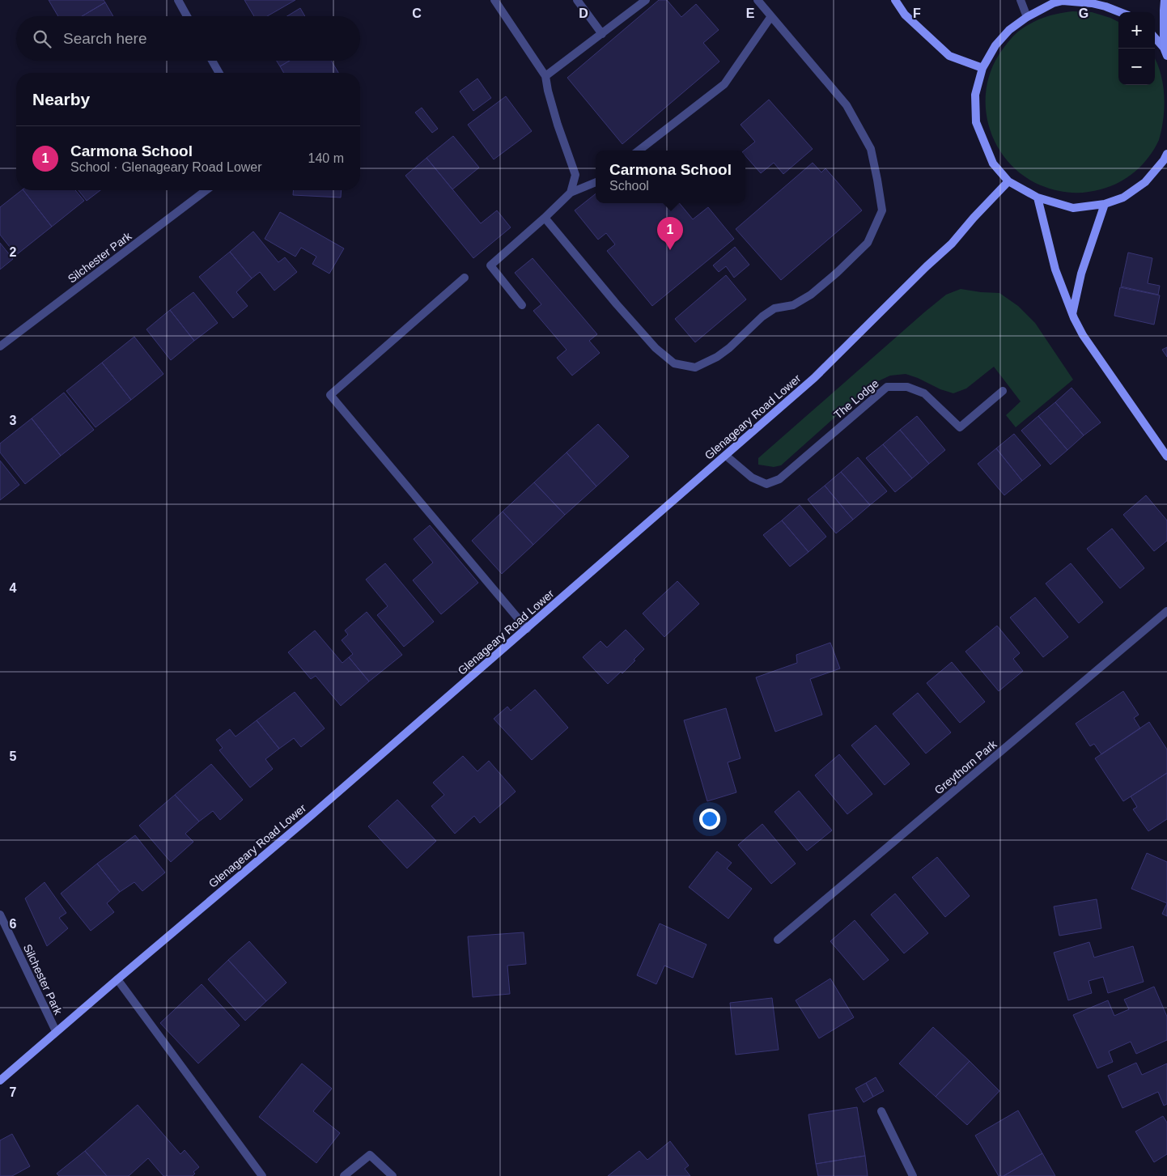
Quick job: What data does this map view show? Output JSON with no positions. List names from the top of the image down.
{
  "streets": {
    "main road": ["Glenageary Road Lower"],
    "street": ["Silchester Park", "The Lodge", "Greythorn Park"]
  },
  "crossings": [
    ["Silchester Park", "Glenageary Road Lower"],
    ["The Lodge", "Glenageary Road Lower"]
  ],
  "page": {
    "map_buttons": ["+", "−"],
    "search": "Search here",
    "heading": "Nearby",
    "list": [
      {
        "mark": "1",
        "name": "Carmona School",
        "note": "School · Glenageary Road Lower",
        "value": "140 m"
      }
    ],
    "popup": ["Carmona School", "School"],
    "pins": "1"
  },
  "grid": {
    "columns": [
      "C",
      "D",
      "E",
      "F",
      "G"
    ],
    "rows": [
      "2",
      "3",
      "4",
      "5",
      "6",
      "7"
    ]
  }
}
